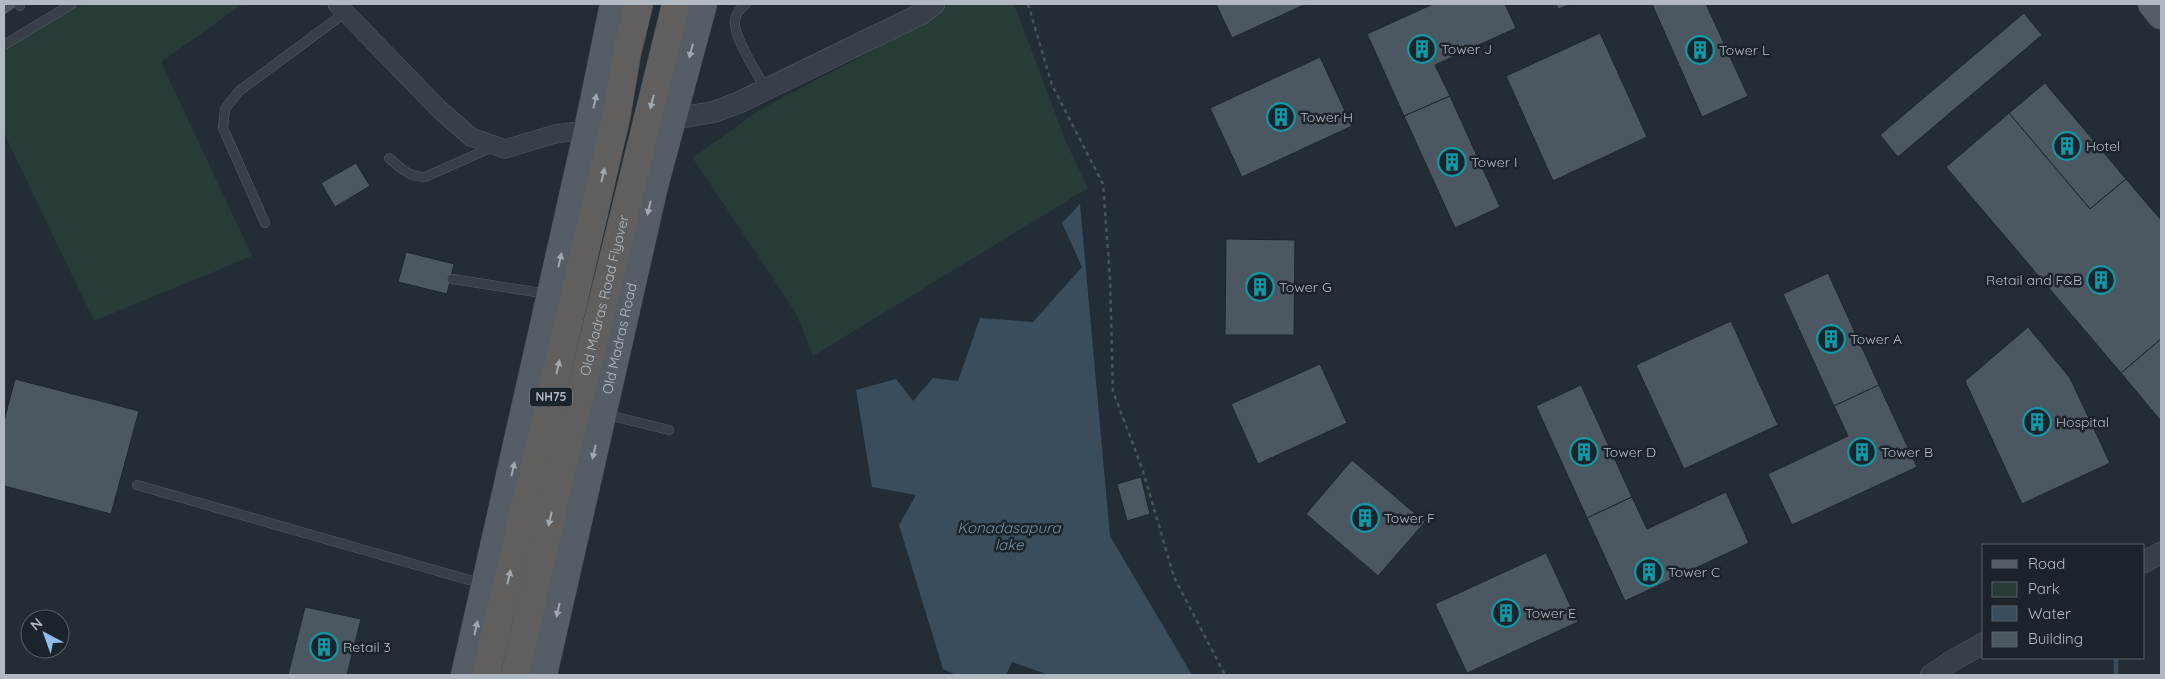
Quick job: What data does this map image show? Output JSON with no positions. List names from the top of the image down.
{
  "streets": {
    "highway": ["Old Madras Road Flyover", "NH75"],
    "main road": ["Old Madras Road"]
  },
  "water": ["Konadasapura lake"],
  "places": {
    "building": [
      "Tower J",
      "Tower L",
      "Tower H",
      "Hotel",
      "Tower I",
      "Retail and F&B",
      "Tower G",
      "Tower A",
      "Hospital",
      "Tower D",
      "Tower B",
      "Tower F",
      "Tower C",
      "Tower E",
      "Retail 3"
    ]
  },
  "legend": [
    "Road",
    "Park",
    "Water",
    "Building"
  ],
  "north": "top left"
}
